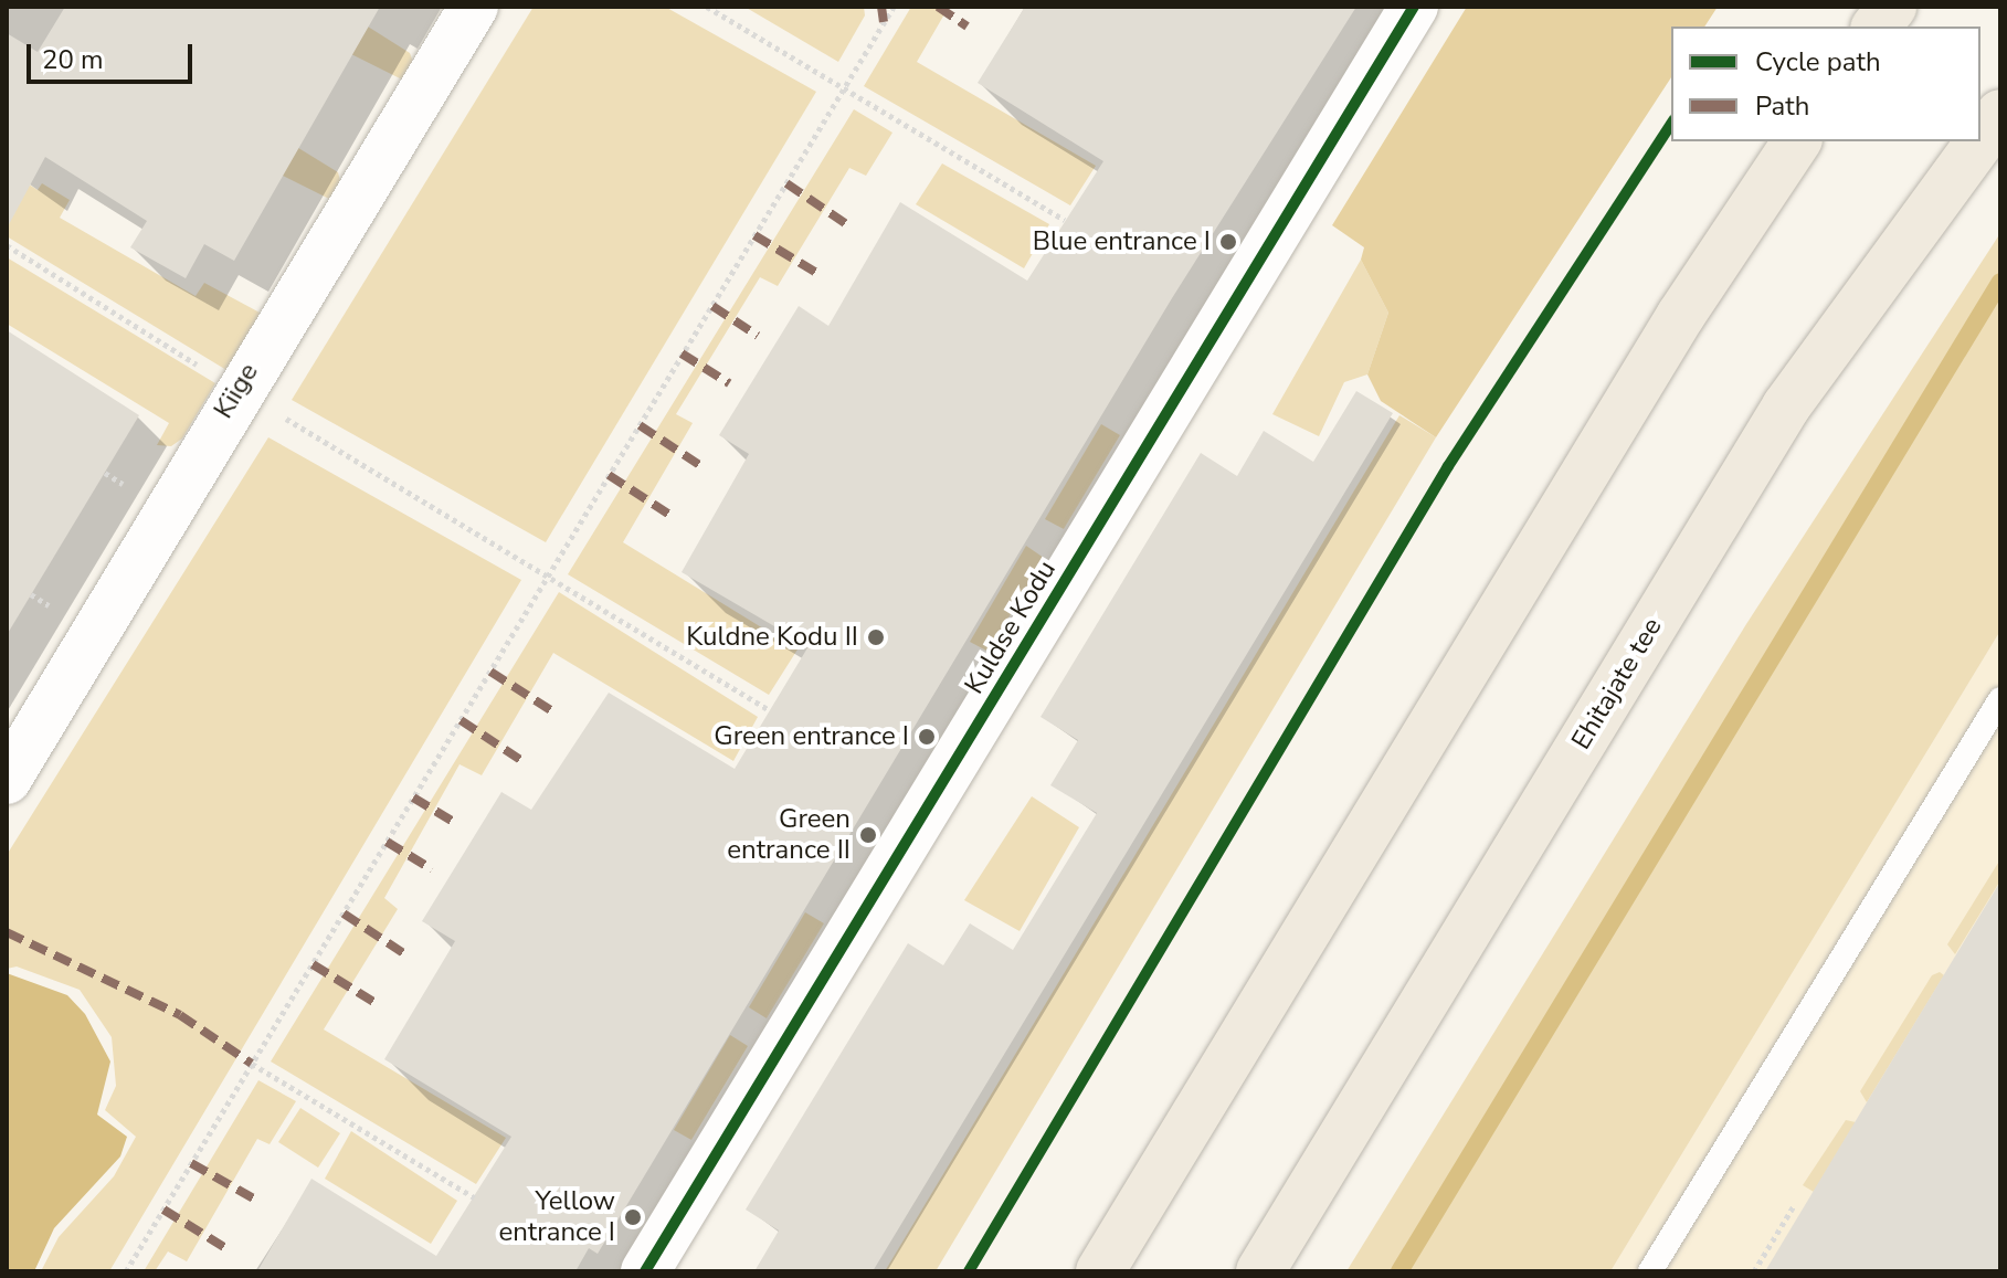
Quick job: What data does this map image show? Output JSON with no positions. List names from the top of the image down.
{
  "streets": {
    "highway": ["Ehitajate tee"],
    "street": ["Kiige", "Kuldse Kodu"]
  },
  "places": [
    "Blue entrance I",
    "Kuldne Kodu II",
    "Green entrance I",
    "Green entrance II",
    "Yellow entrance I"
  ],
  "legend": ["Cycle path", "Path"],
  "scale_bar": "20 m"
}
